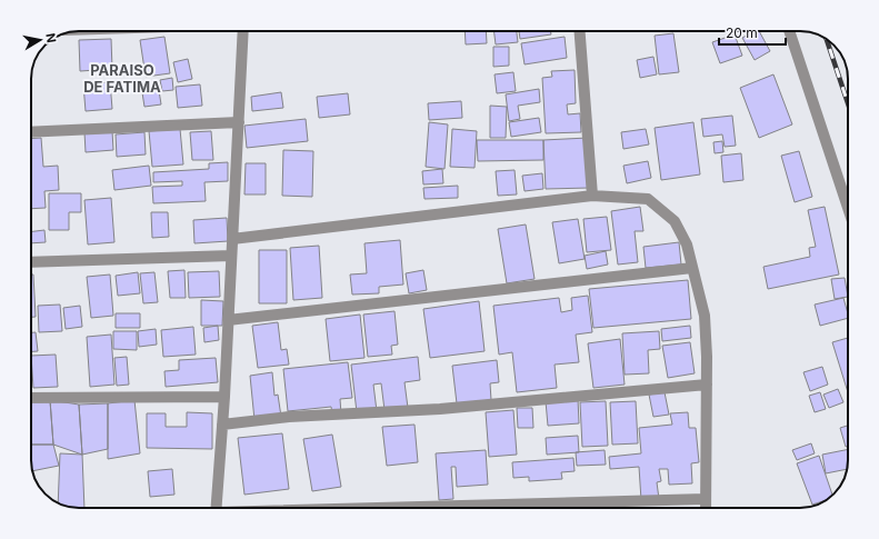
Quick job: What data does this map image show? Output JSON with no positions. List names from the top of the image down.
{
  "districts": ["PARAISO DE FATIMA"],
  "scale_bar": "20 m",
  "north": "right"
}
